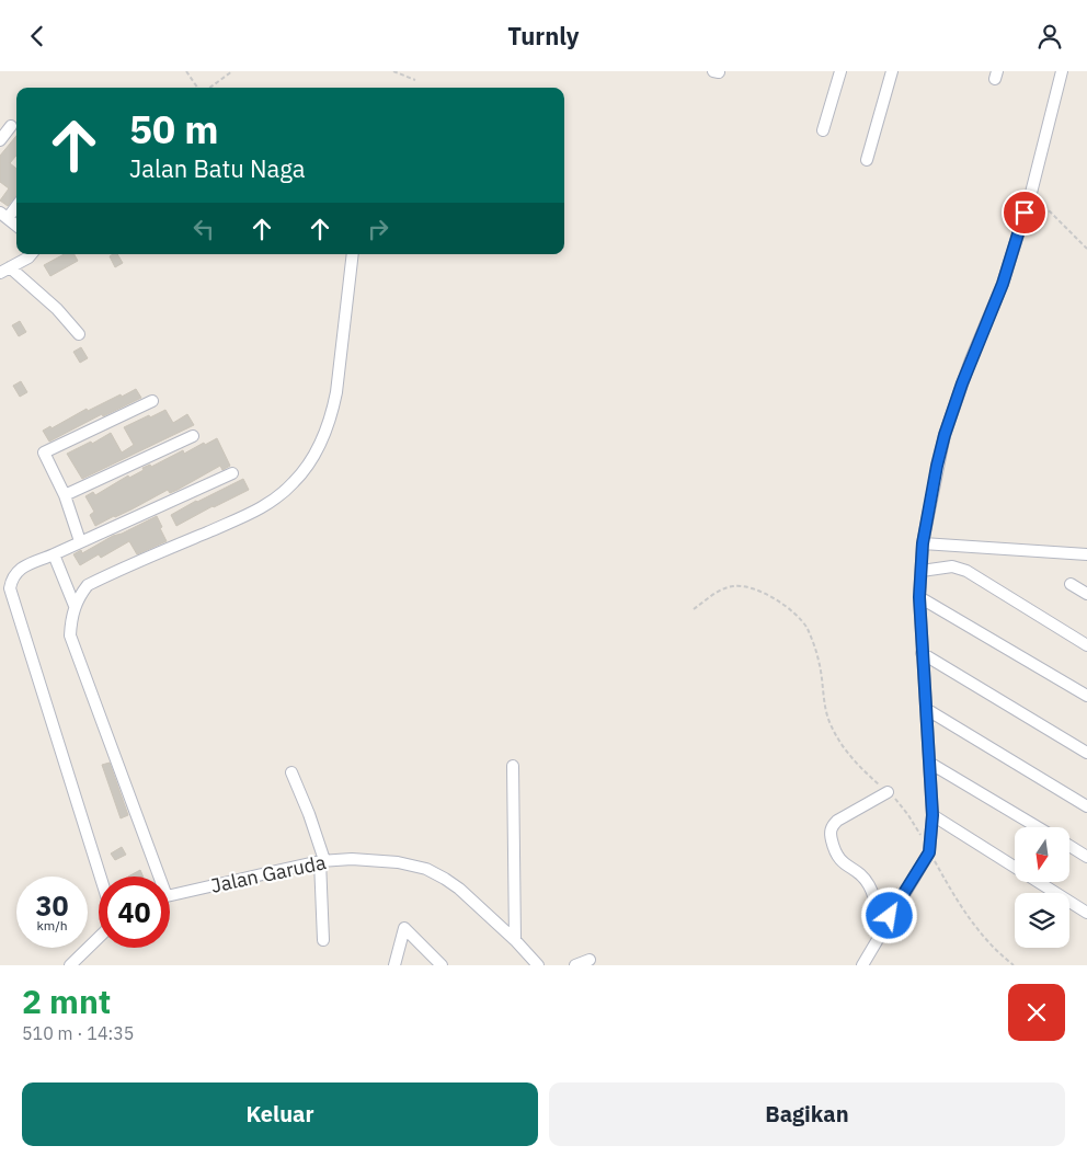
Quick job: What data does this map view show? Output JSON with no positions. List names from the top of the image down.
{
  "streets": {
    "street": ["Jalan Garuda"]
  },
  "north": "bottom",
  "page": {
    "header": "Turnly",
    "turn": ["50 m", "Jalan Batu Naga"],
    "speed": "30 km/h",
    "limit": "40",
    "heading": ["2 mnt", "510 m · 14:35"],
    "buttons": ["Keluar", "Bagikan"]
  }
}
